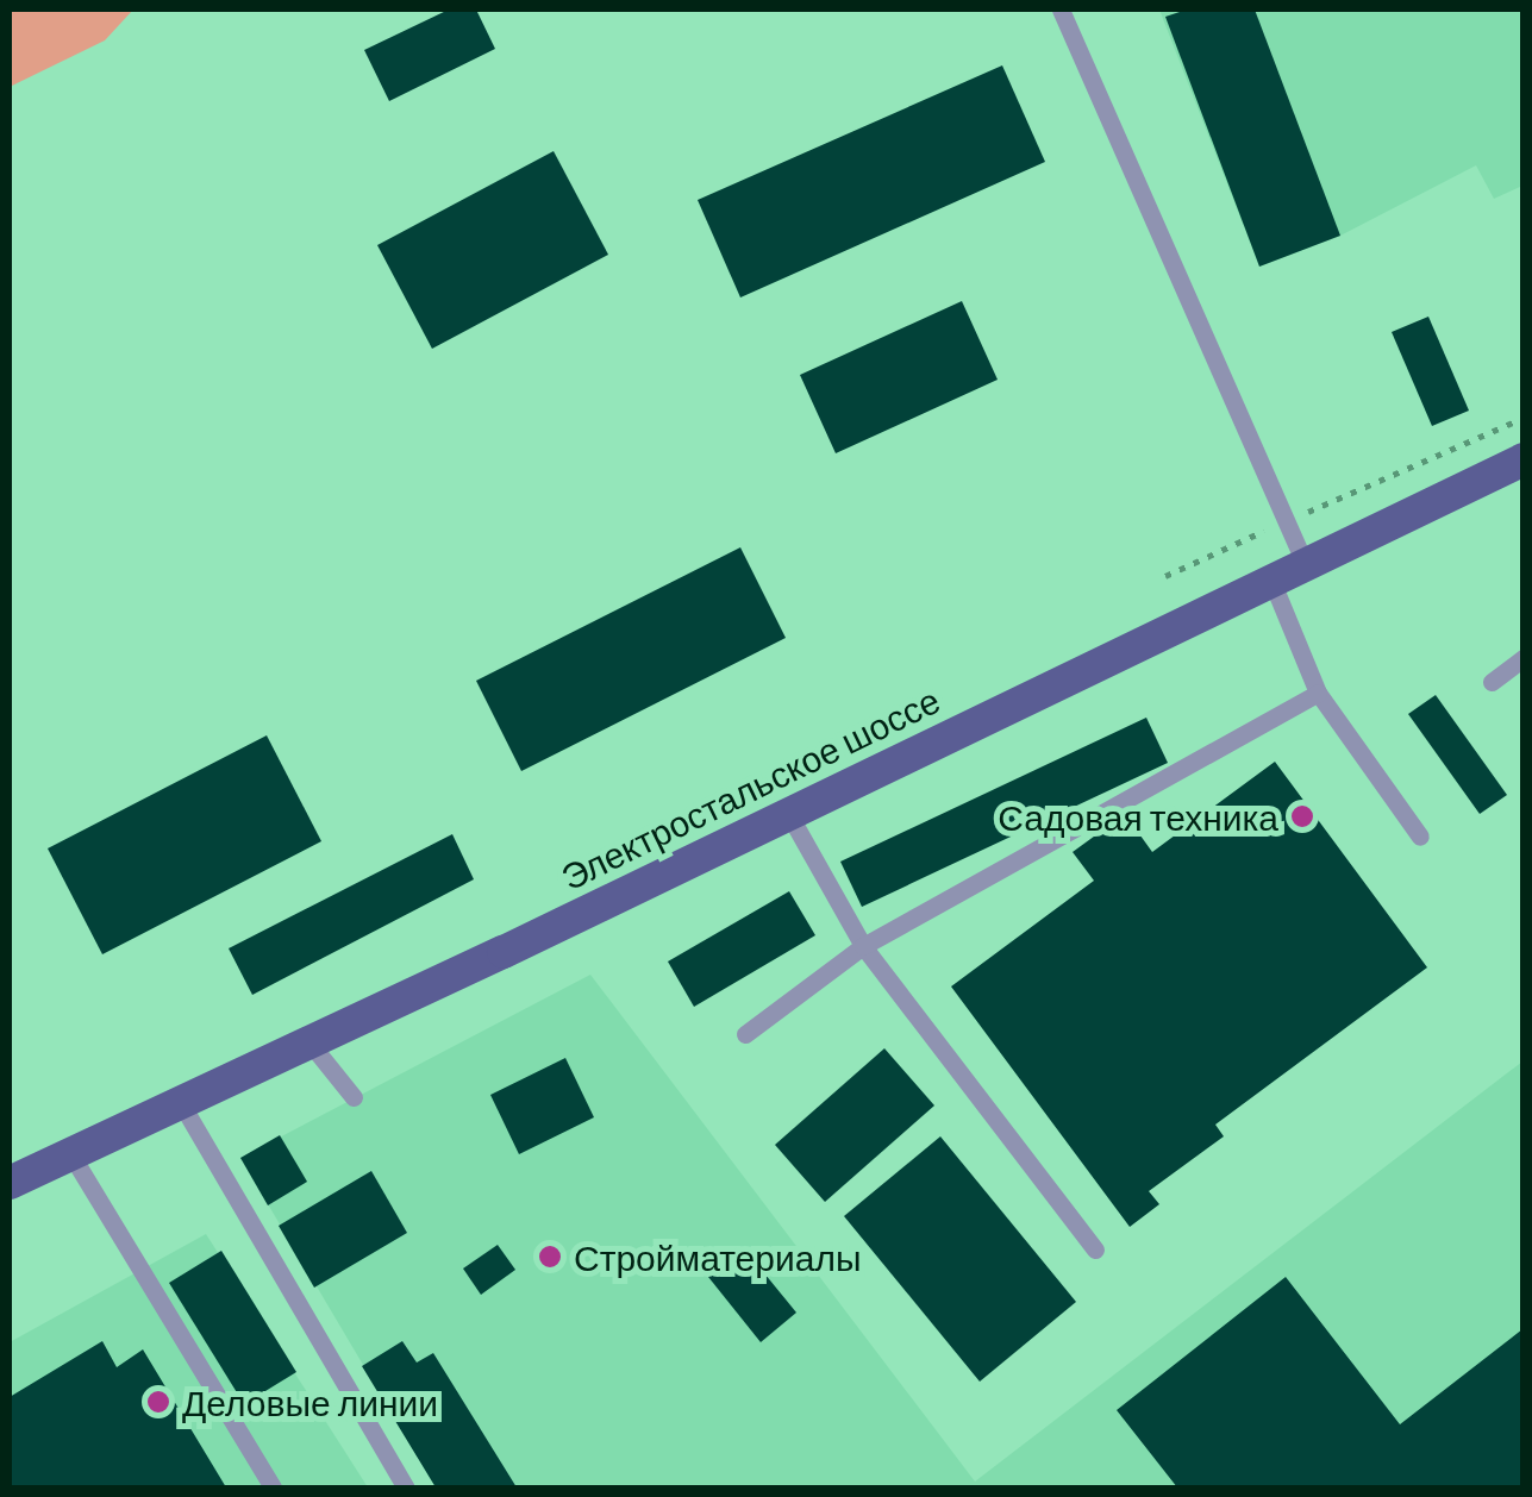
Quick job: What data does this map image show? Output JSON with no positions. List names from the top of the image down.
{
  "streets": {
    "main road": ["Электростальское шоссе"]
  },
  "places": ["Садовая техника", "Стройматериалы", "Деловые линии"]
}
